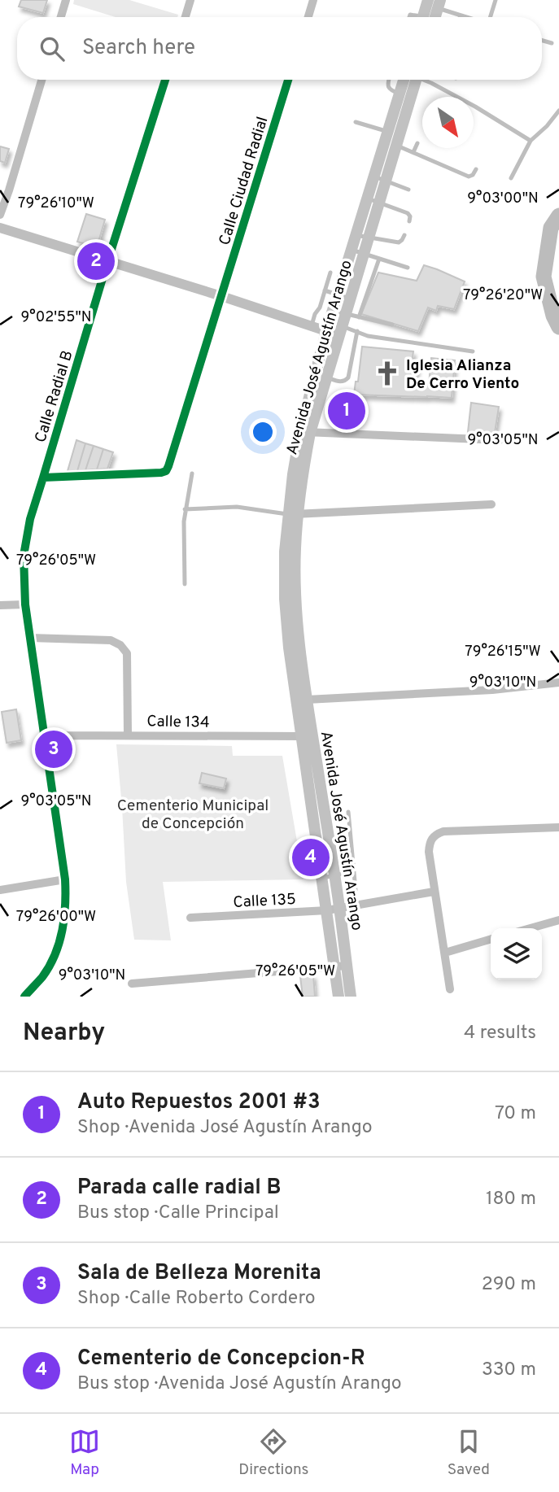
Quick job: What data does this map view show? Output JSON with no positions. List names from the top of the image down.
{
  "streets": {
    "main road": ["Avenida José Agustín Arango"],
    "street": [
      "Calle Ciudad Radial",
      "Calle Radial B",
      "Calle 134",
      "Calle 135"
    ]
  },
  "crossings": [
    ["Calle Ciudad Radial", "Calle Radial B"],
    ["Avenida José Agustín Arango", "Calle 134"],
    ["Avenida José Agustín Arango", "Calle 135"],
    ["Calle Radial B", "Calle 134"]
  ],
  "parks": ["Cementerio Municipal de Concepción"],
  "places": {
    "church": ["Iglesia Alianza De Cerro Viento"]
  },
  "north": "bottom right",
  "page": {
    "search": "Search here",
    "pins": [
      "2",
      "1",
      "3",
      "4"
    ],
    "heading": ["Nearby", "4 results"],
    "list": [
      {
        "mark": "1",
        "name": "Auto Repuestos 2001 #3",
        "note": "Shop · Avenida José Agustín Arango",
        "value": "70 m"
      },
      {
        "mark": "2",
        "name": "Parada calle radial B",
        "note": "Bus stop · Calle Principal",
        "value": "180 m"
      },
      {
        "mark": "3",
        "name": "Sala de Belleza Morenita",
        "note": "Shop · Calle Roberto Cordero",
        "value": "290 m"
      },
      {
        "mark": "4",
        "name": "Cementerio de Concepcion-R",
        "note": "Bus stop · Avenida José Agustín Arango",
        "value": "330 m"
      }
    ],
    "nav": ["Map", "Directions", "Saved"]
  },
  "coordinates": [
    "9°03'00\"N",
    "79°26'10\"W",
    "79°26'20\"W",
    "9°02'55\"N",
    "9°03'05\"N",
    "79°26'05\"W",
    "79°26'15\"W",
    "9°03'10\"N",
    "79°26'00\"W"
  ]
}
